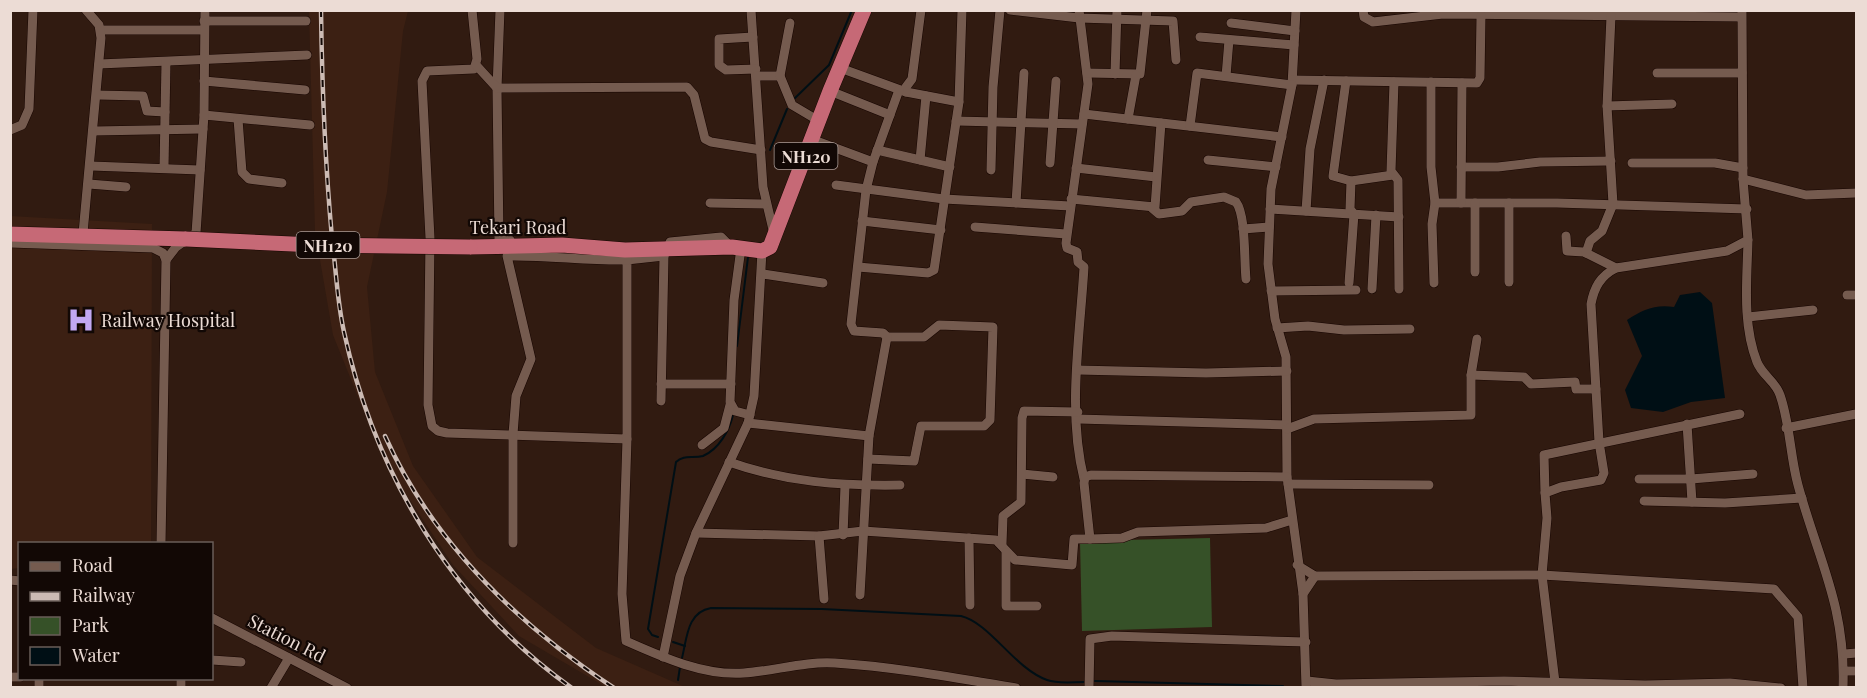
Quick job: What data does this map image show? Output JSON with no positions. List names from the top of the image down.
{
  "streets": {
    "highway": ["NH120", "Tekari Road"],
    "street": ["Station Rd"]
  },
  "crossings": [
    ["NH120", "Tekari Road"]
  ],
  "places": {
    "hospital": ["Railway Hospital"]
  },
  "legend": [
    "Road",
    "Railway",
    "Park",
    "Water"
  ]
}
